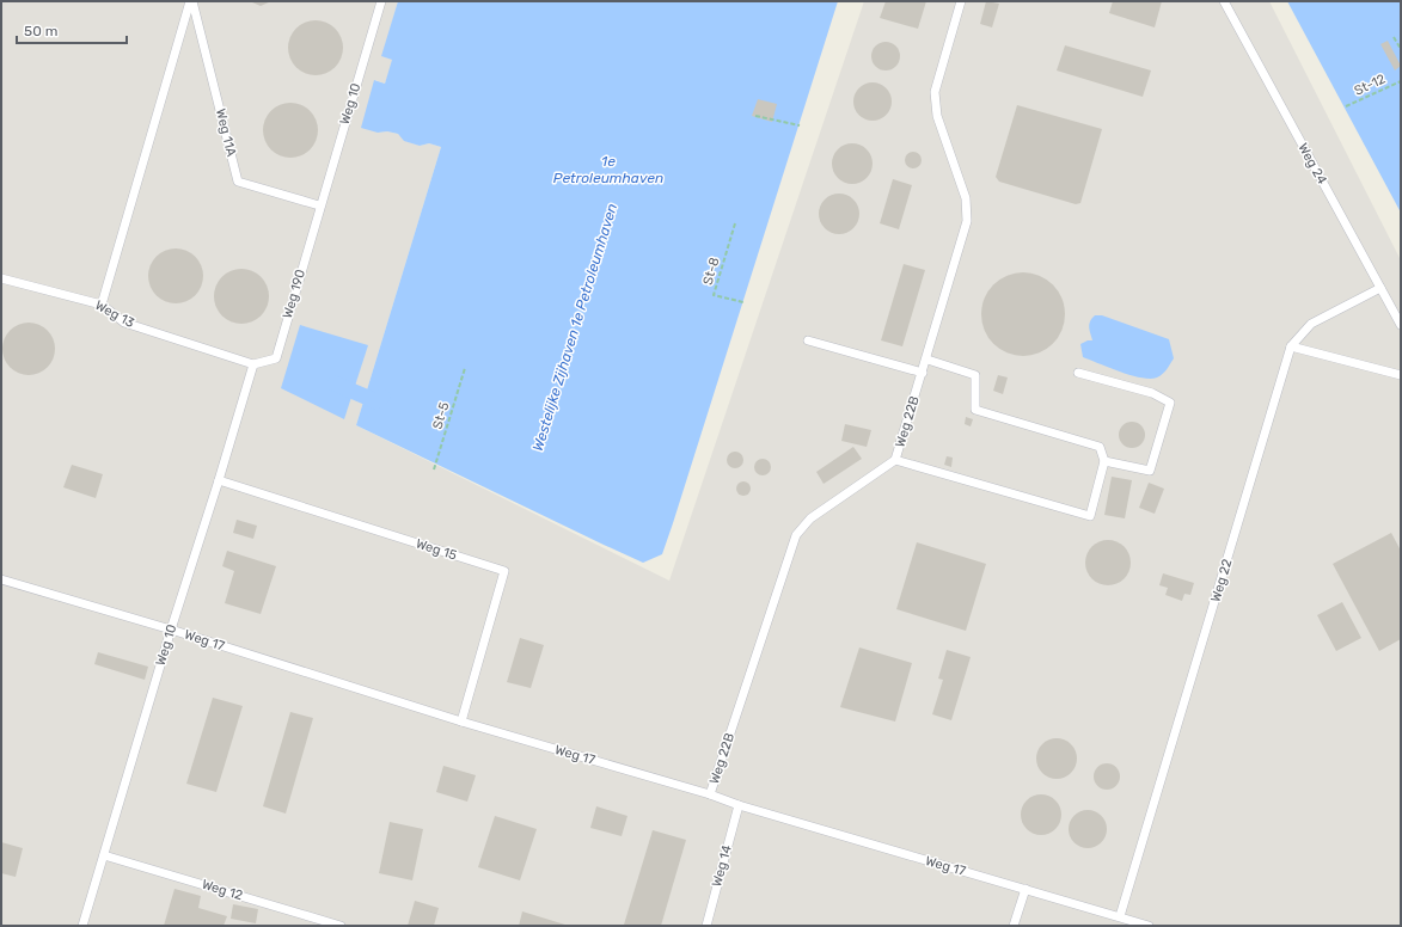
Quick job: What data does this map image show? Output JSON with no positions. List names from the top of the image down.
{
  "streets": {
    "lane": [
      "Weg 10",
      "Weg 11A",
      "Weg 24",
      "Weg 190",
      "Weg 13",
      "Weg 22B",
      "Weg 15",
      "Weg 22",
      "Weg 17",
      "Weg 14",
      "Weg 12"
    ],
    "path": ["St-12", "St-8", "St-5"]
  },
  "crossings": [
    ["Weg 10", "Weg 11A"],
    ["Weg 10", "Weg 190"],
    ["Weg 10", "Weg 13"],
    ["Weg 10", "Weg 15"],
    ["Weg 10", "Weg 17"],
    ["Weg 10", "Weg 12"],
    ["Weg 11A", "Weg 190"],
    ["Weg 24", "Weg 22"],
    ["Weg 190", "Weg 13"],
    ["Weg 22B", "Weg 17"],
    ["Weg 15", "Weg 17"],
    ["Weg 22", "Weg 17"],
    ["Weg 17", "Weg 14"]
  ],
  "water": ["1e Petroleumhaven", "Westelijke Zijhaven 1e Petroleumhaven"],
  "scale_bar": "50 m"
}
